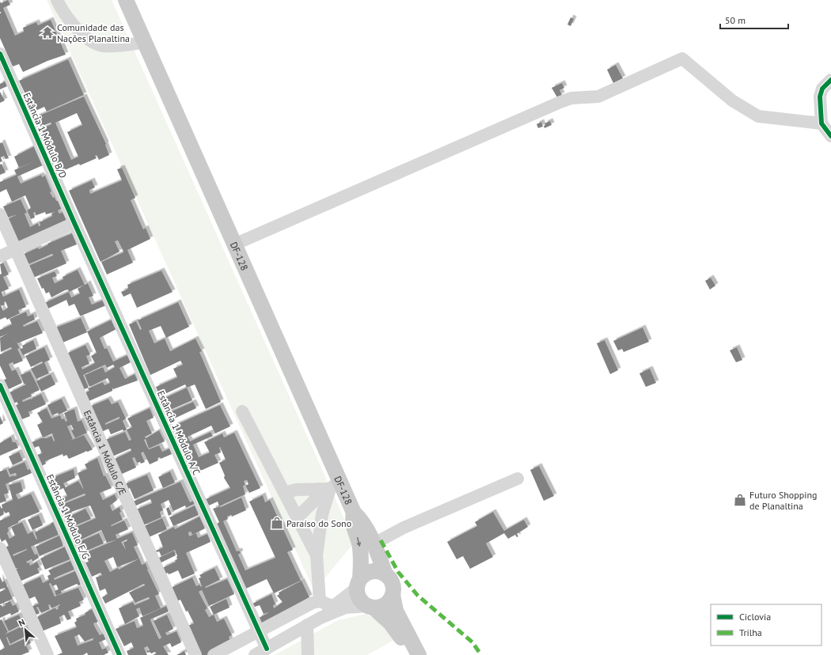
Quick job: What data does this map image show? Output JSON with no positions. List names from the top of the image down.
{
  "streets": {
    "main road": ["DF-128"],
    "street": [
      "Estância 1 Módulo B/D",
      "Estância 1 Módulo A/C",
      "Estância 1 Módulo C/E",
      "Estância 1 Módulo E/G"
    ]
  },
  "crossings": [
    ["Estância 1 Módulo B/D", "Estância 1 Módulo A/C"]
  ],
  "places": {
    "temple": ["Comunidade das Nações Planaltina"],
    "shop": ["Futuro Shopping de Planaltina", "Paraíso do Sono"]
  },
  "legend": ["Ciclovia", "Trilha"],
  "scale_bar": "50 m",
  "north": "top left"
}
